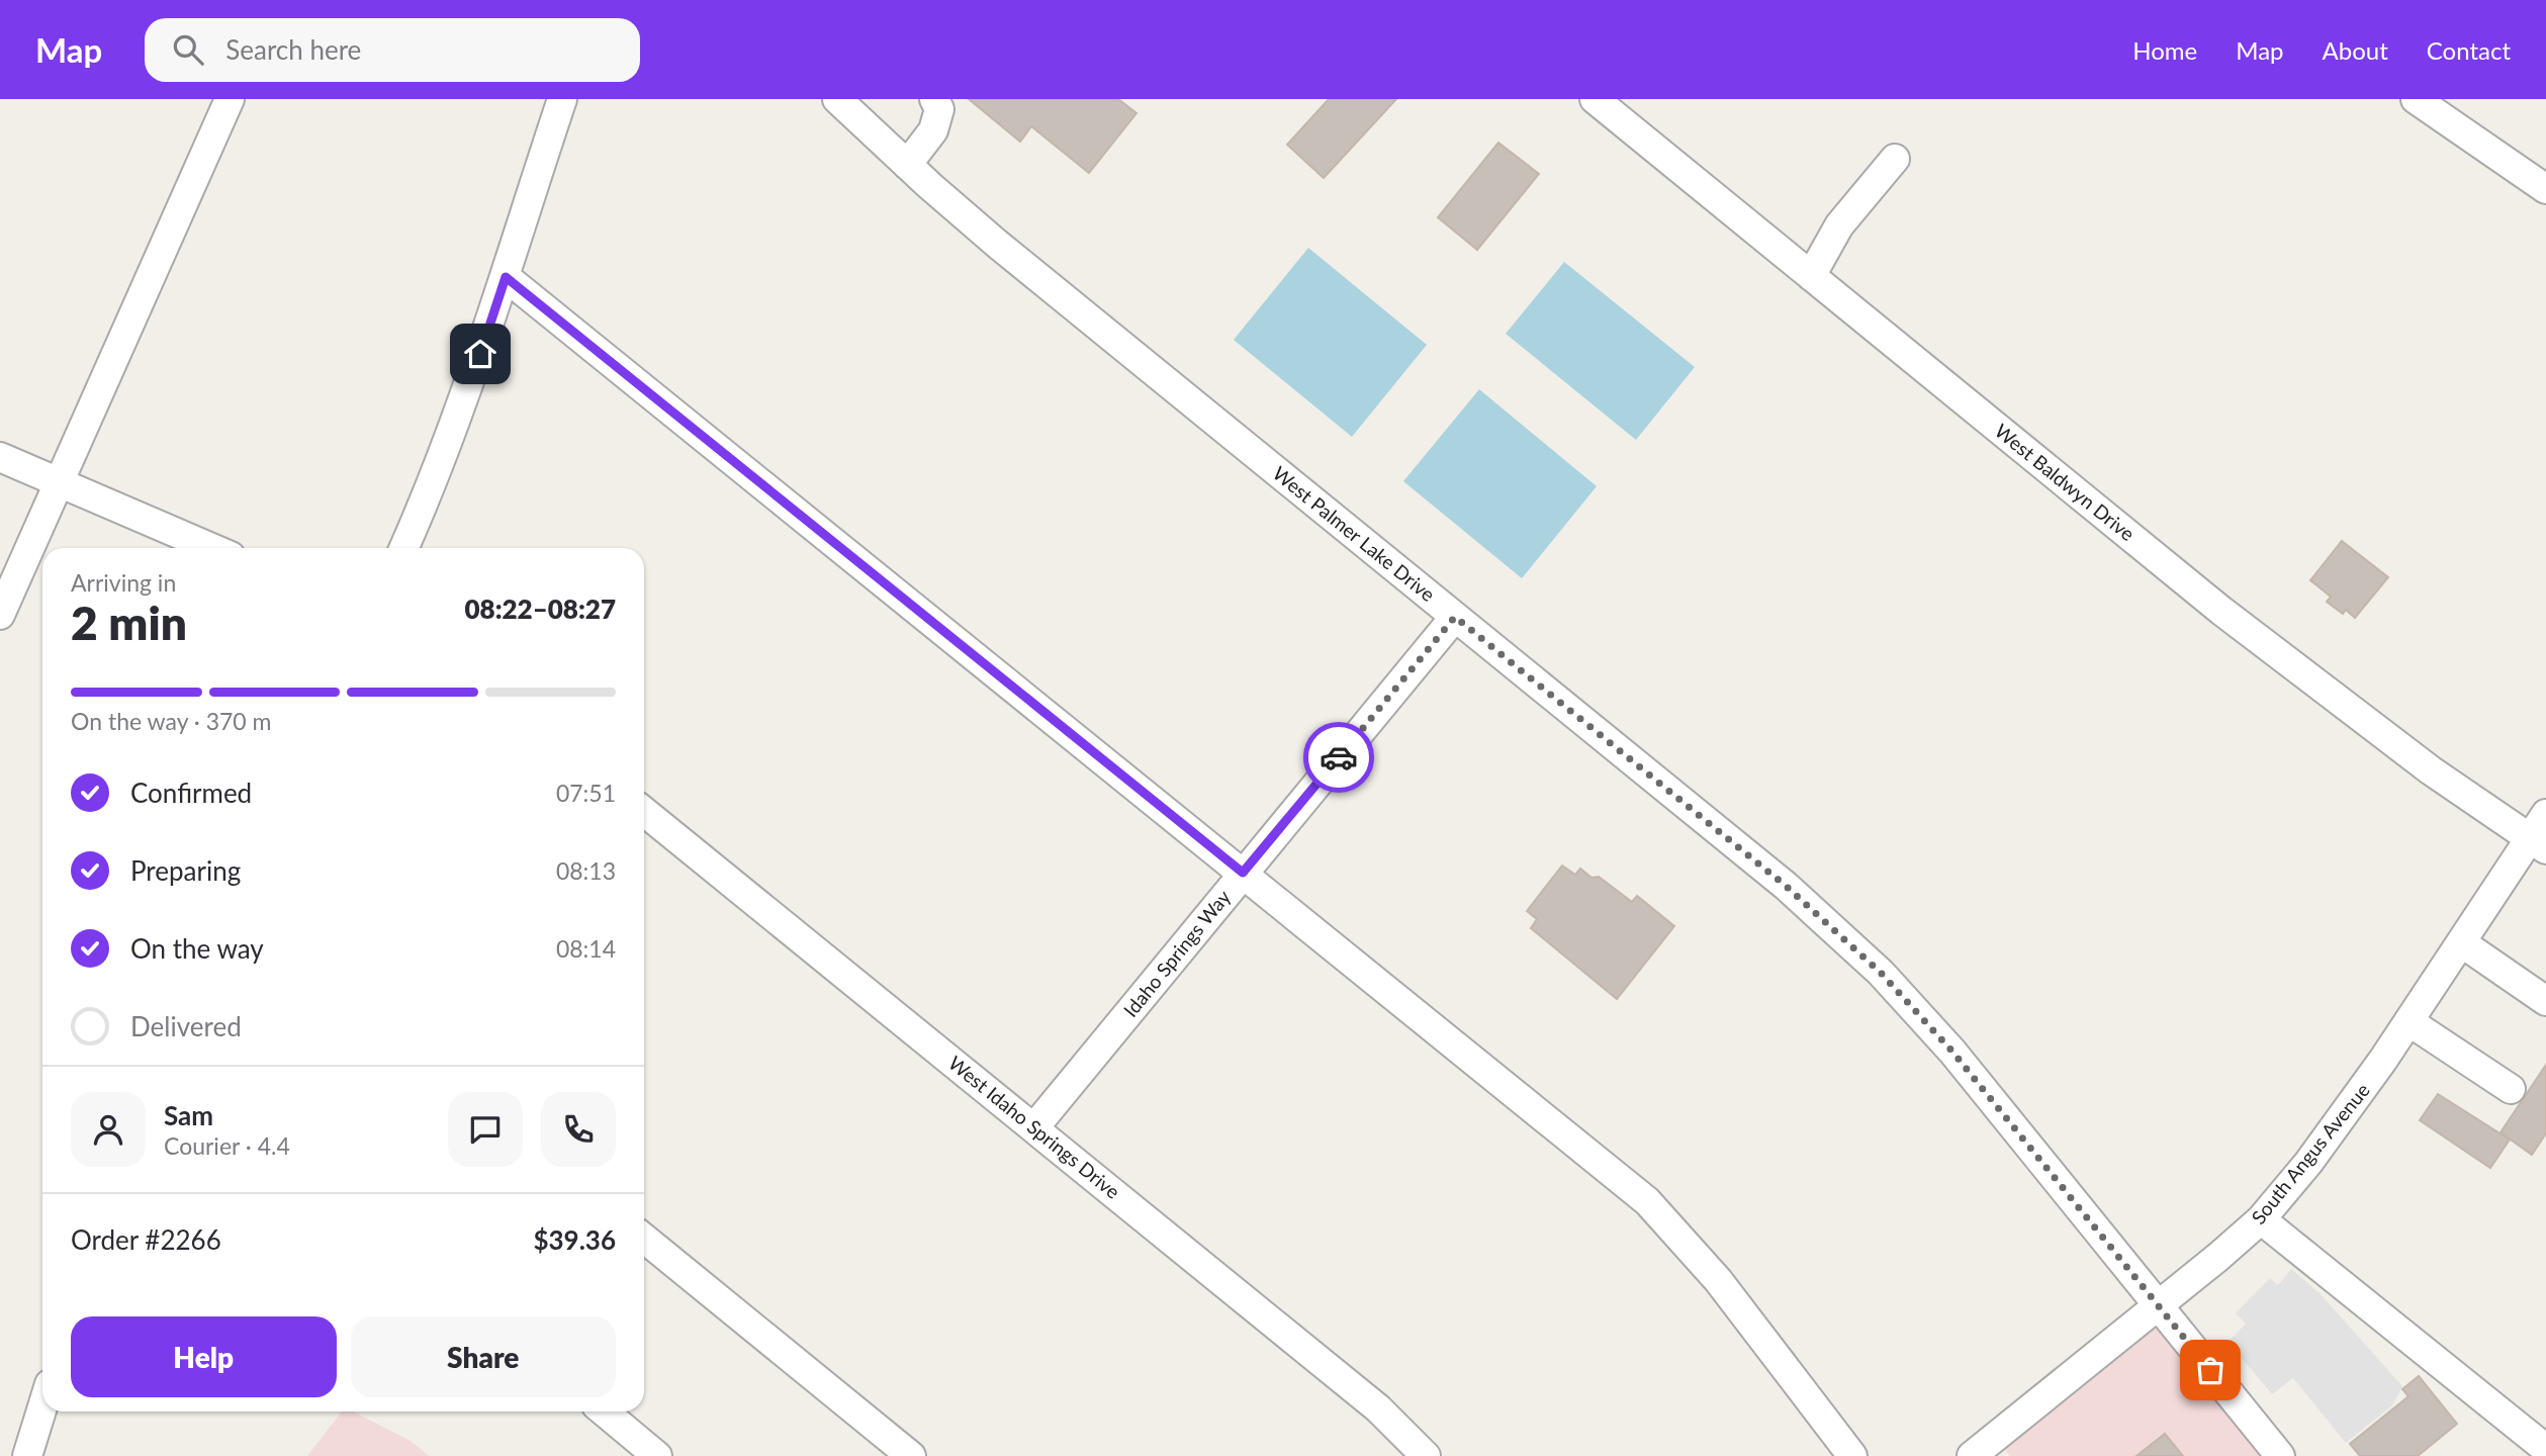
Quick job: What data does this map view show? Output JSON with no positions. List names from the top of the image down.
{
  "streets": {
    "street": [
      "West Baldwyn Drive",
      "West Palmer Lake Drive",
      "Idaho Springs Way",
      "West Idaho Springs Drive",
      "South Angus Avenue"
    ]
  },
  "crossings": [
    ["West Baldwyn Drive", "South Angus Avenue"],
    ["West Palmer Lake Drive", "Idaho Springs Way"],
    ["West Palmer Lake Drive", "South Angus Avenue"],
    ["Idaho Springs Way", "West Idaho Springs Drive"]
  ],
  "page": {
    "header": "Map",
    "search": "Search here",
    "nav": [
      "Home",
      "Map",
      "About",
      "Contact"
    ],
    "heading": ["2 min", "Arriving in", "08:22–08:27"],
    "panel": [
      "Sam",
      "Courier · 4.4",
      "Order #2266",
      "$39.36"
    ],
    "bar": "On the way · 370 m",
    "list": [
      ["Confirmed", "07:51"],
      ["Preparing", "08:13"],
      ["On the way", "08:14"],
      "Delivered"
    ],
    "buttons": ["Help", "Share"]
  }
}
